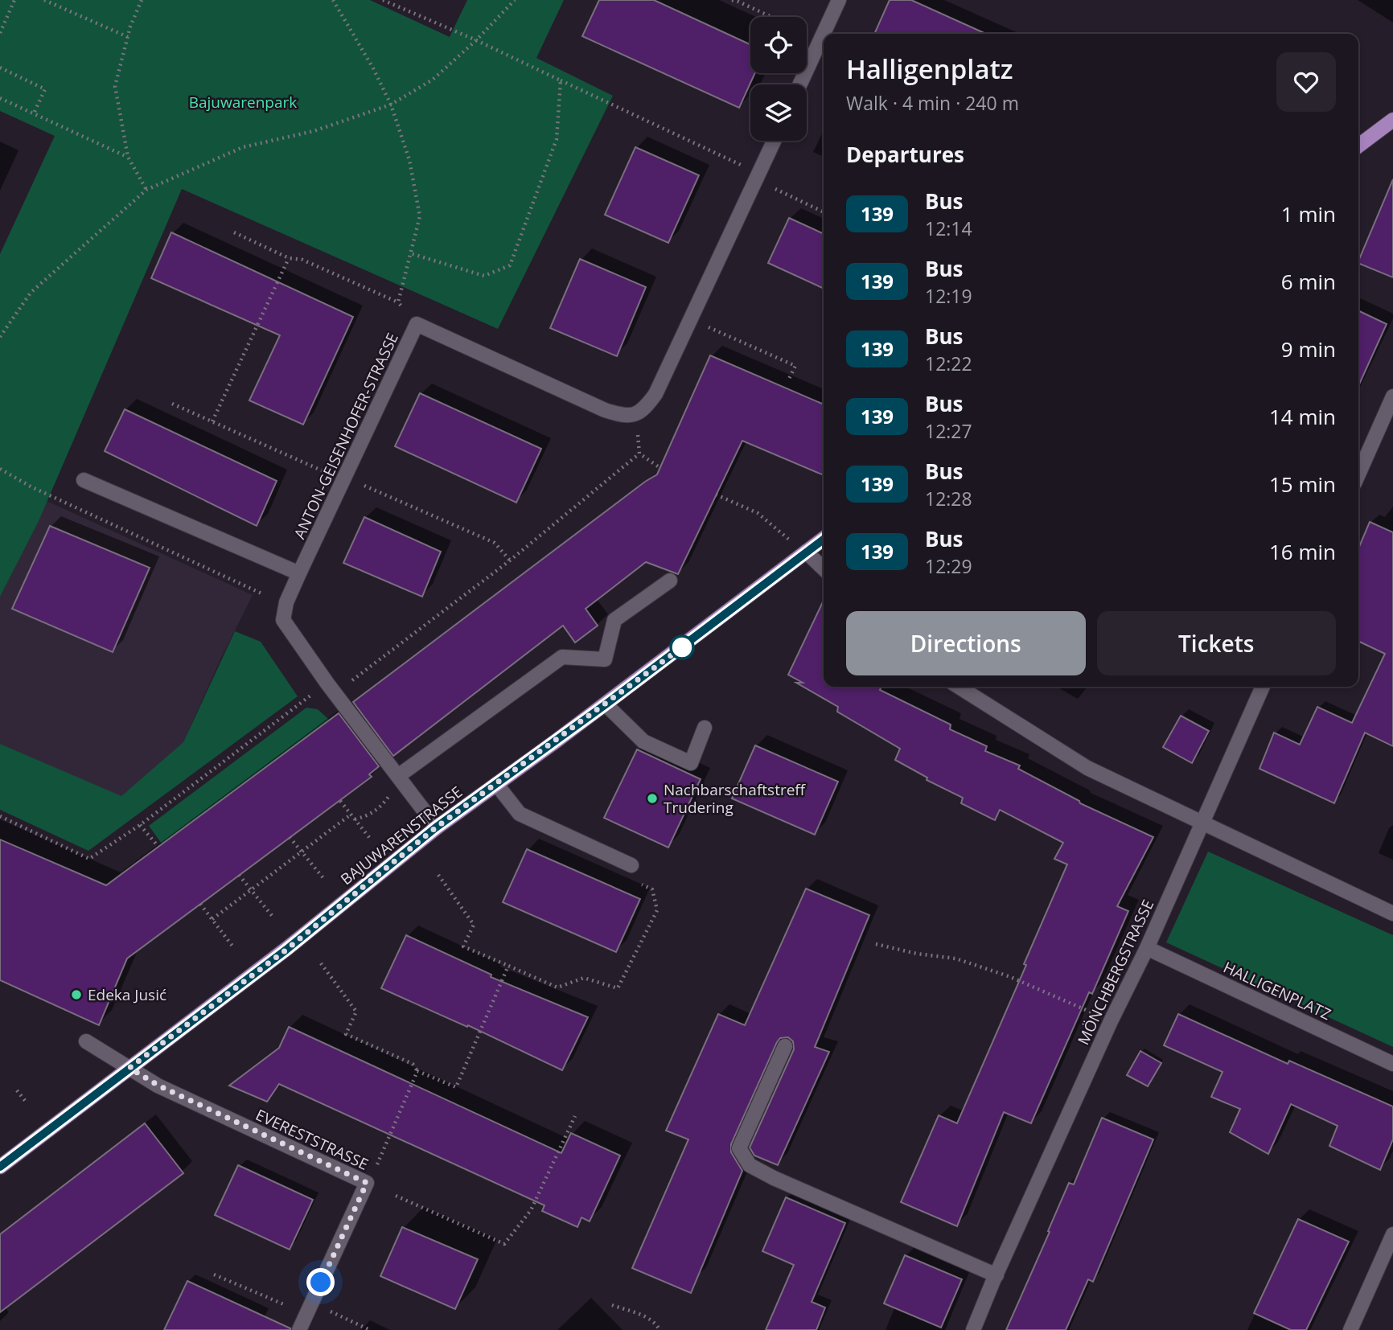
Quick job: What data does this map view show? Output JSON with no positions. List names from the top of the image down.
{
  "streets": {
    "main road": ["BAJUWARENSTRASSE"],
    "street": [
      "ANTON-GEISENHOFER-STRASSE",
      "MÖNCHBERGSTRASSE",
      "HALLIGENPLATZ",
      "EVERESTSTRASSE"
    ]
  },
  "crossings": [
    ["ANTON-GEISENHOFER-STRASSE", "BAJUWARENSTRASSE"],
    ["BAJUWARENSTRASSE", "EVERESTSTRASSE"],
    ["MÖNCHBERGSTRASSE", "HALLIGENPLATZ"]
  ],
  "parks": ["Bajuwarenpark"],
  "places": ["Nachbarschaftstreff Trudering", "Edeka Jusić"],
  "lines": ["bus line 139"],
  "page": {
    "heading": [
      ["Halligenplatz", "Walk · 4 min · 240 m"],
      "Departures"
    ],
    "list": [
      {
        "mark": "139",
        "name": "Bus",
        "note": "12:14",
        "value": "1 min"
      },
      {
        "mark": "139",
        "name": "Bus",
        "note": "12:19",
        "value": "6 min"
      },
      {
        "mark": "139",
        "name": "Bus",
        "note": "12:22",
        "value": "9 min"
      },
      {
        "mark": "139",
        "name": "Bus",
        "note": "12:27",
        "value": "14 min"
      },
      {
        "mark": "139",
        "name": "Bus",
        "note": "12:28",
        "value": "15 min"
      },
      {
        "mark": "139",
        "name": "Bus",
        "note": "12:29",
        "value": "16 min"
      }
    ],
    "buttons": ["Directions", "Tickets"]
  }
}
